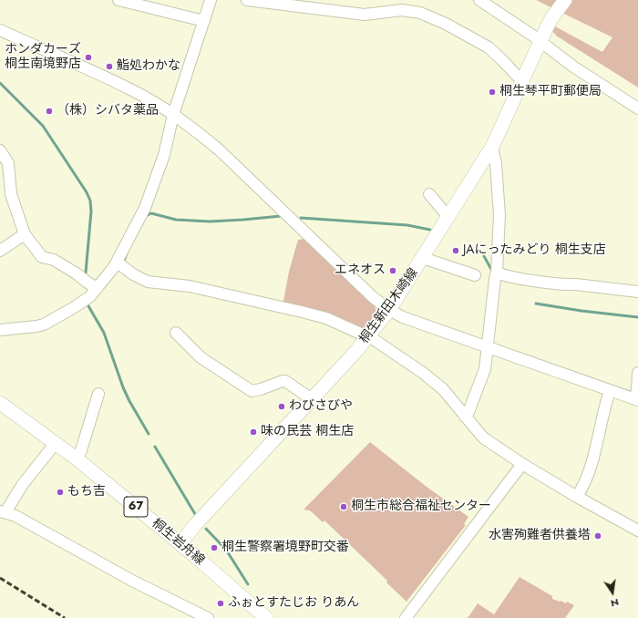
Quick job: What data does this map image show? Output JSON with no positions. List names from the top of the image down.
{
  "streets": {
    "main road": ["桐生新田木崎線", "67", "桐生岩舟線"]
  },
  "crossings": [
    ["桐生新田木崎線", "桐生岩舟線"]
  ],
  "places": [
    "ホンダカーズ 桐生南境野店",
    "鮨処わかな",
    "桐生琴平町郵便局",
    "（株）シバタ薬品",
    "JAにったみどり 桐生支店",
    "エネオス",
    "わびさびや",
    "味の民芸 桐生店",
    "もち吉",
    "桐生市総合福祉センター",
    "水害殉難者供養塔",
    "桐生警察署境野町交番",
    "ふぉとすたじお りあん"
  ],
  "north": "bottom"
}
